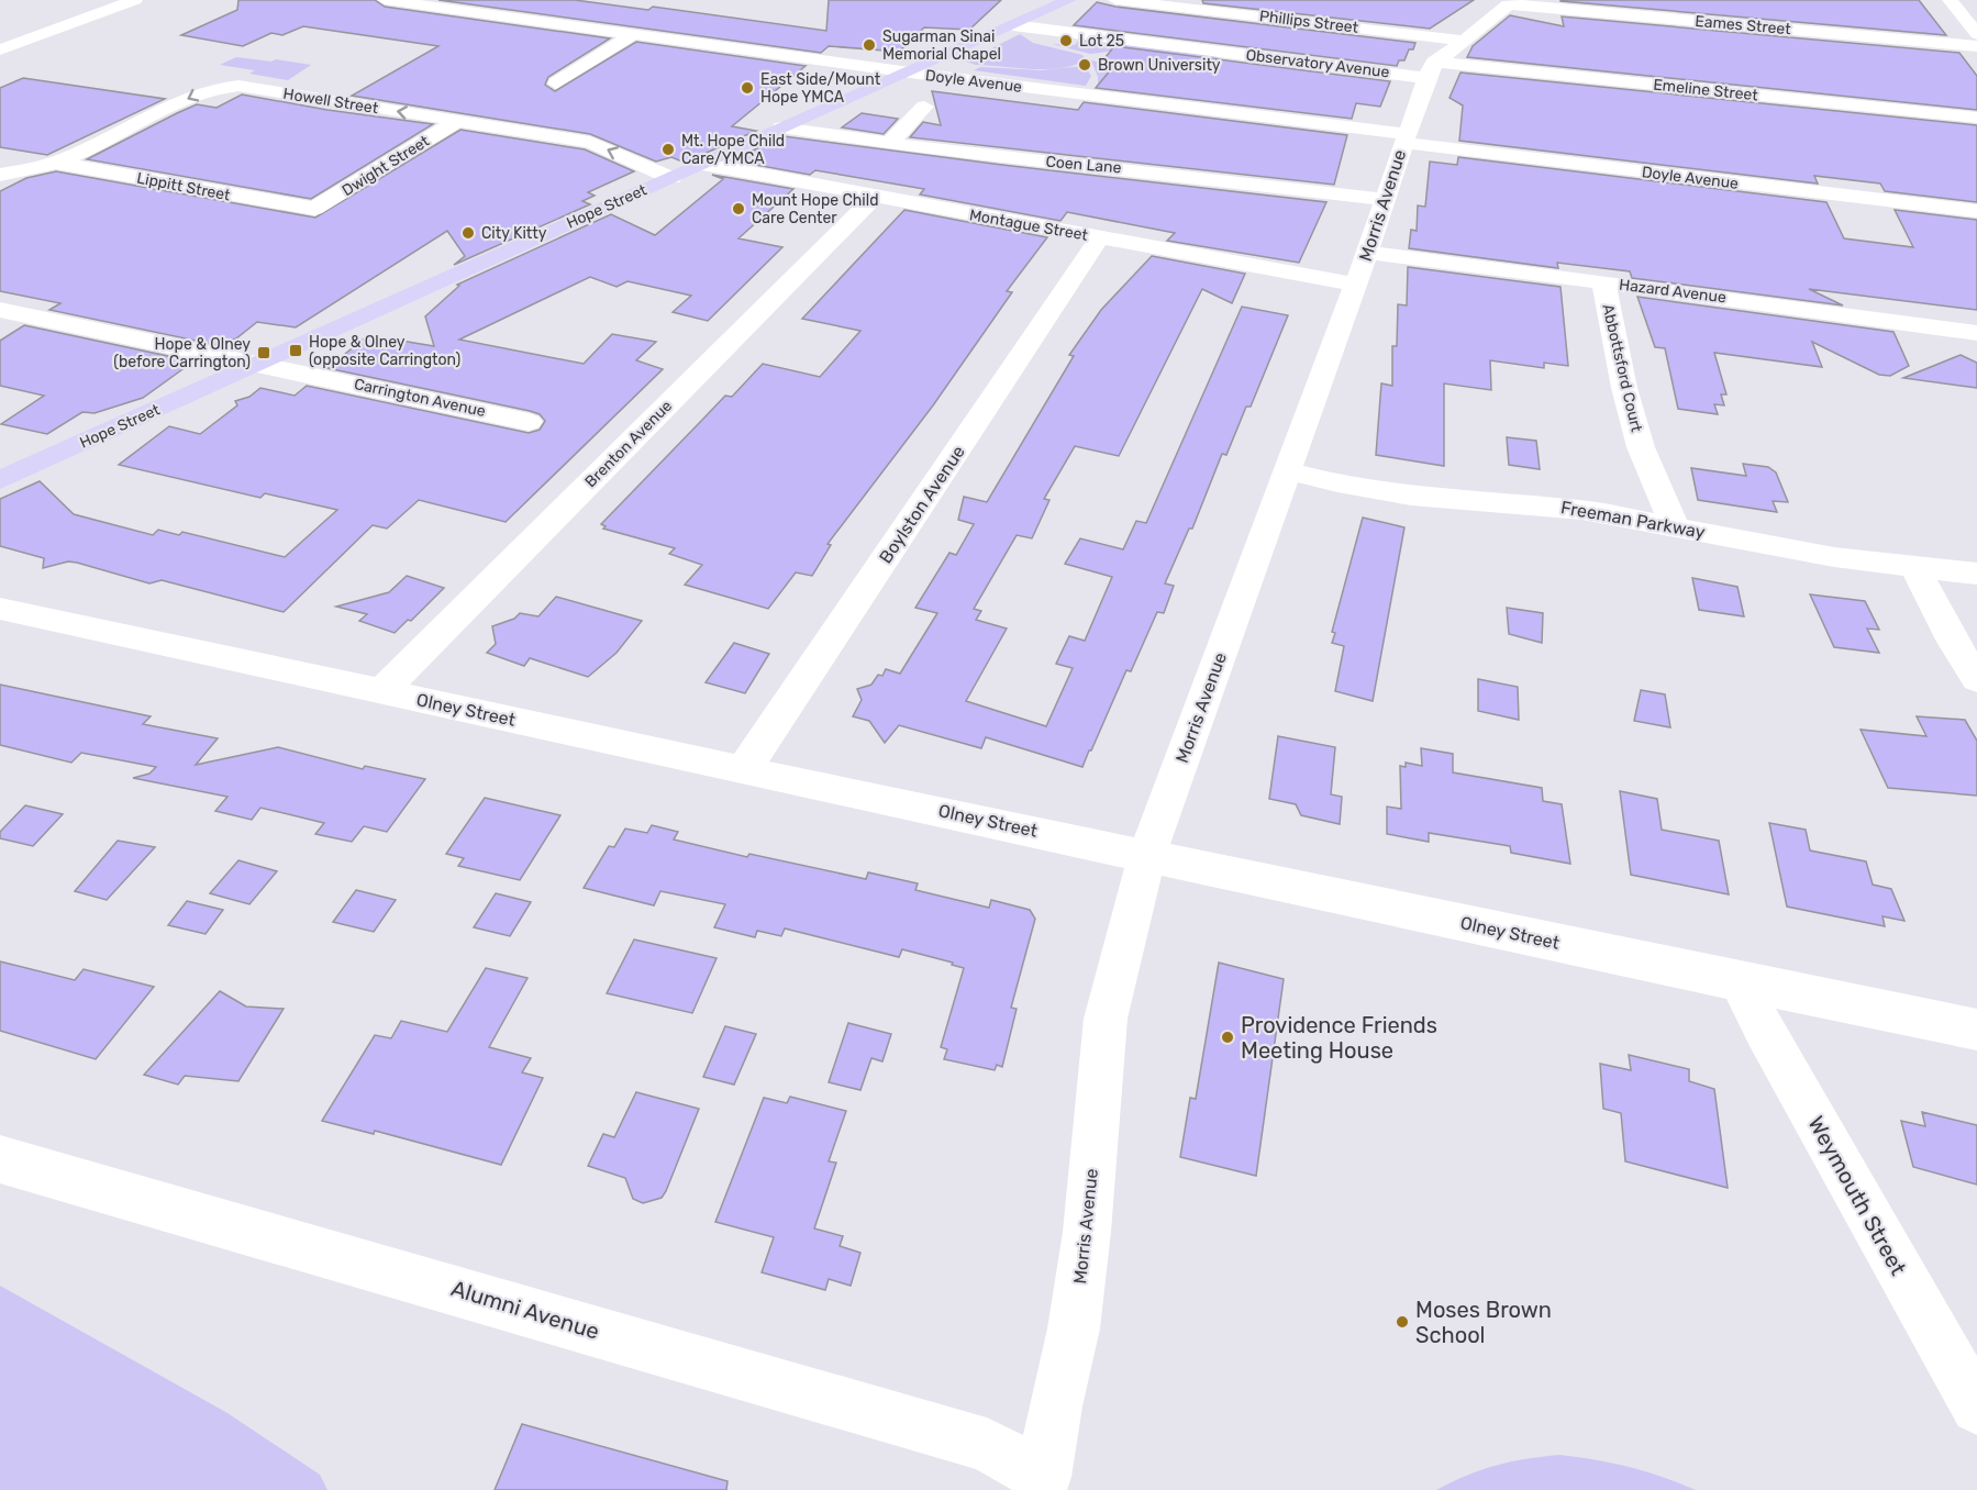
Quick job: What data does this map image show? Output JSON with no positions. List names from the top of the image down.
{
  "streets": {
    "main road": ["Hope Street"],
    "street": [
      "Phillips Street",
      "Eames Street",
      "Observatory Avenue",
      "Doyle Avenue",
      "Emeline Street",
      "Howell Street",
      "Coen Lane",
      "Dwight Street",
      "Lippitt Street",
      "Morris Avenue",
      "Montague Street",
      "Hazard Avenue",
      "Abbottsford Court",
      "Carrington Avenue",
      "Brenton Avenue",
      "Boylston Avenue",
      "Freeman Parkway",
      "Olney Street",
      "Weymouth Street",
      "Alumni Avenue"
    ]
  },
  "crossings": [
    ["Observatory Avenue", "Emeline Street"],
    ["Observatory Avenue", "Morris Avenue"],
    ["Observatory Avenue", "Hope Street"],
    ["Doyle Avenue", "Morris Avenue"],
    ["Doyle Avenue", "Hope Street"],
    ["Emeline Street", "Morris Avenue"],
    ["Howell Street", "Dwight Street"],
    ["Howell Street", "Lippitt Street"],
    ["Howell Street", "Hope Street"],
    ["Coen Lane", "Morris Avenue"],
    ["Coen Lane", "Hope Street"],
    ["Dwight Street", "Lippitt Street"],
    ["Morris Avenue", "Montague Street"],
    ["Morris Avenue", "Hazard Avenue"],
    ["Morris Avenue", "Freeman Parkway"],
    ["Morris Avenue", "Olney Street"],
    ["Morris Avenue", "Alumni Avenue"],
    ["Hope Street", "Montague Street"],
    ["Hope Street", "Carrington Avenue"],
    ["Montague Street", "Hazard Avenue"],
    ["Montague Street", "Brenton Avenue"],
    ["Montague Street", "Boylston Avenue"],
    ["Hazard Avenue", "Abbottsford Court"],
    ["Abbottsford Court", "Freeman Parkway"],
    ["Brenton Avenue", "Olney Street"],
    ["Boylston Avenue", "Olney Street"],
    ["Olney Street", "Weymouth Street"]
  ],
  "one_way": ["Howell Street"],
  "places": {
    "other": [
      "Lot 25",
      "Sugarman Sinai Memorial Chapel",
      "Brown University",
      "East Side/Mount Hope YMCA",
      "Mt. Hope Child Care/YMCA",
      "Mount Hope Child Care Center",
      "City Kitty",
      "Providence Friends Meeting House",
      "Moses Brown School"
    ],
    "transit": ["Hope & Olney (opposite Carrington)", "Hope & Olney (before Carrington)"]
  }
}
